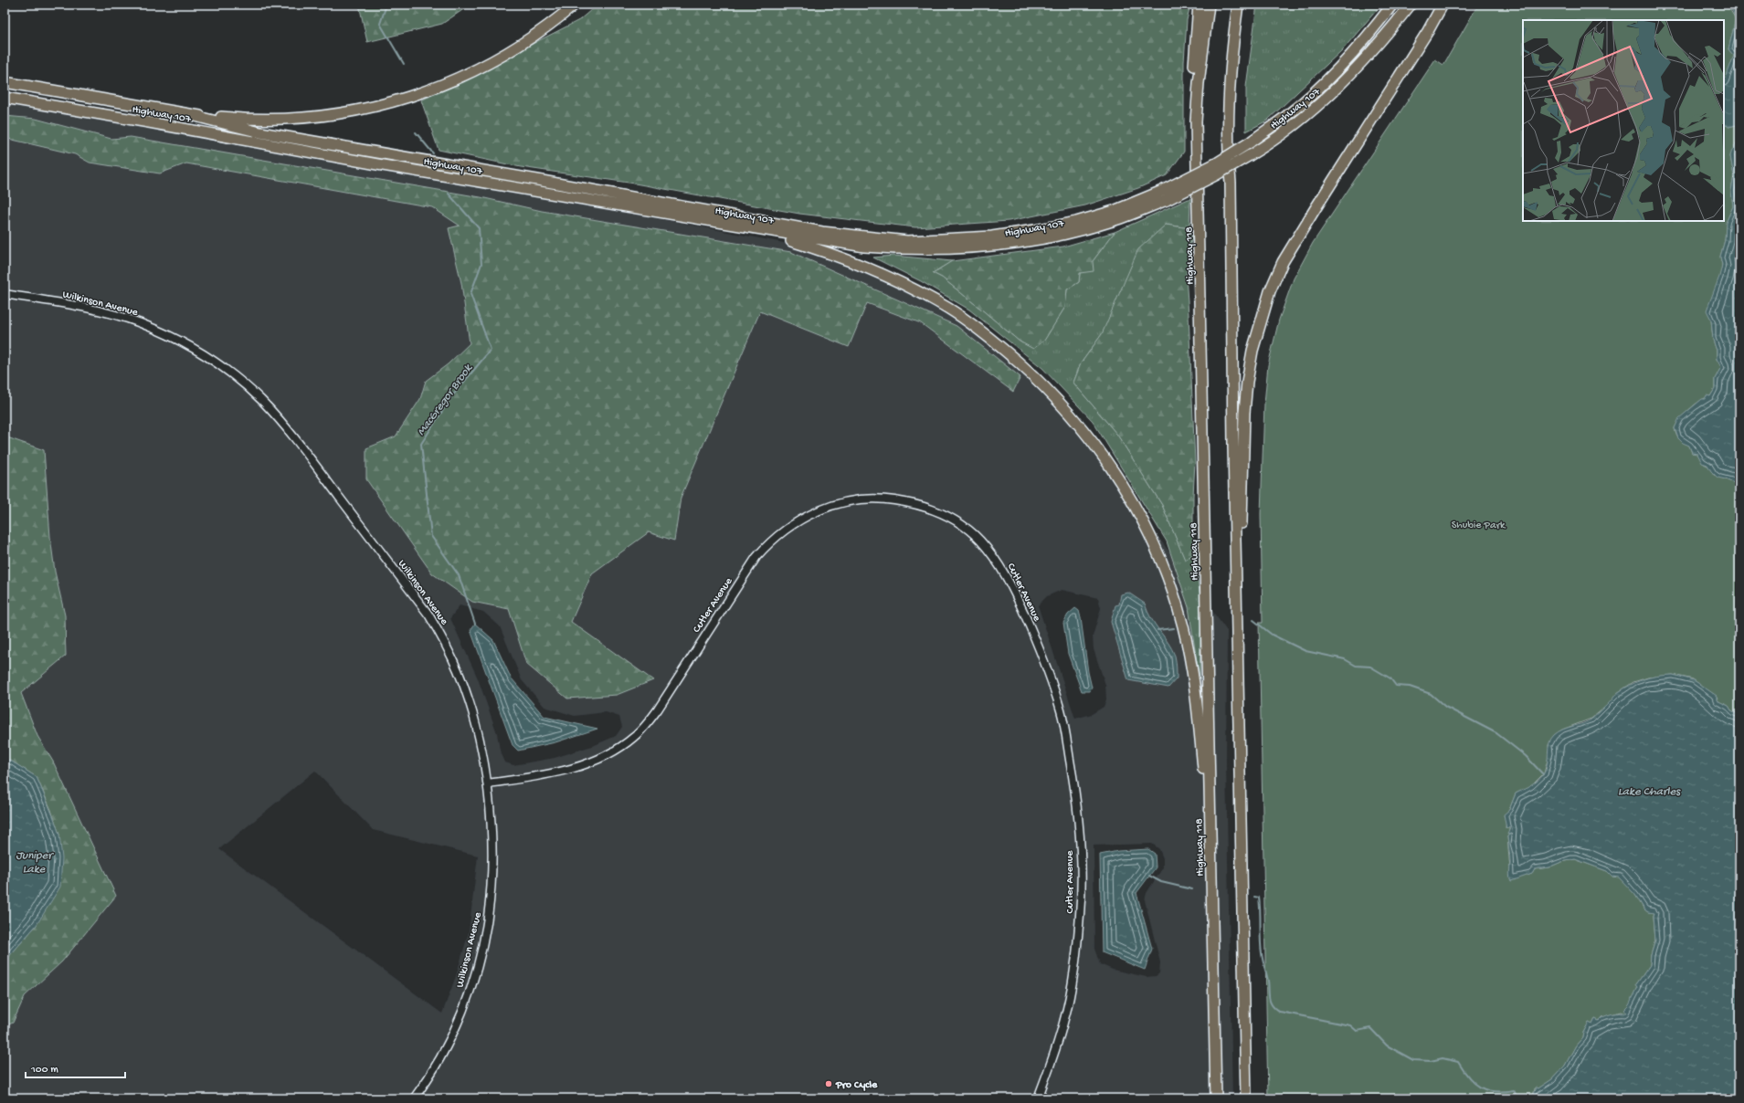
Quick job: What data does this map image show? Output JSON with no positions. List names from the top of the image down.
{
  "streets": {
    "highway": ["Highway 107", "Highway 118"],
    "street": ["Wilkinson Avenue", "Cutler Avenue"]
  },
  "crossings": [
    ["Wilkinson Avenue", "Cutler Avenue"]
  ],
  "water": ["MacGregor Brook", "Lake Charles", "Juniper Lake"],
  "parks": ["Shubie Park"],
  "places": ["Pro Cycle"],
  "scale_bar": "100 m"
}
